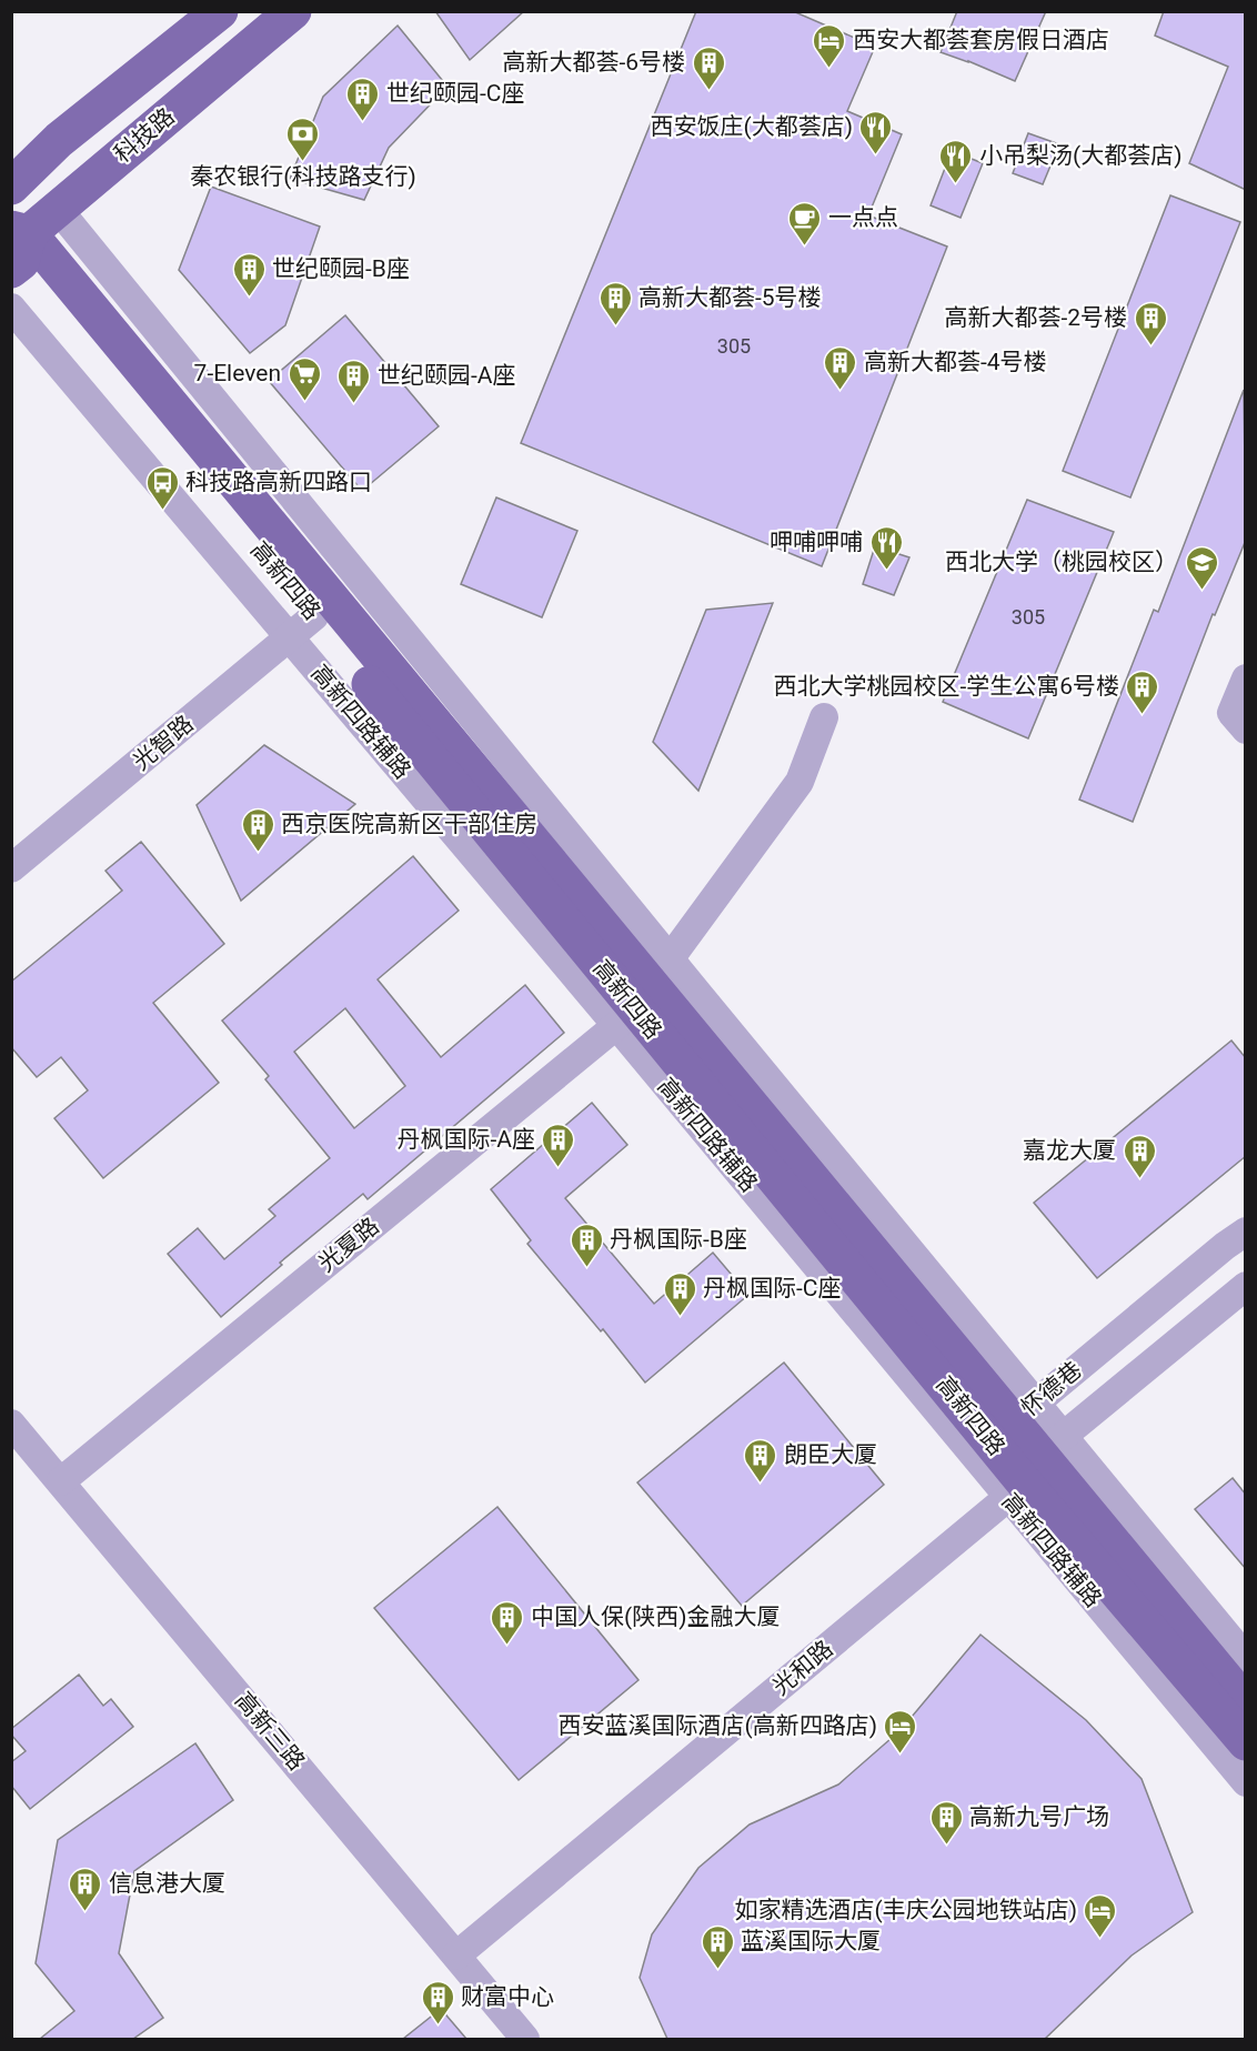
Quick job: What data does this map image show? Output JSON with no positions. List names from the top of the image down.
{
  "streets": {
    "main road": ["科技路", "高新四路"],
    "street": [
      "高新四路辅路",
      "光智路",
      "光夏路",
      "怀德巷",
      "光和路",
      "高新三路"
    ]
  },
  "crossings": [
    ["科技路", "高新四路"],
    ["高新四路", "高新四路辅路"],
    ["高新四路", "光智路"],
    ["高新四路", "光夏路"],
    ["高新四路", "怀德巷"],
    ["高新四路", "光和路"],
    ["高新四路辅路", "怀德巷"],
    ["高新四路辅路", "光和路"],
    ["光夏路", "高新三路"],
    ["怀德巷", "光和路"],
    ["光和路", "高新三路"]
  ],
  "places": {
    "hotel": ["西安大都荟套房假日酒店", "西安蓝溪国际酒店(高新四路店)", "如家精选酒店(丰庆公园地铁站店)"],
    "building": [
      "高新大都荟-6号楼",
      "世纪颐园-C座",
      "世纪颐园-B座",
      "高新大都荟-5号楼",
      "高新大都荟-2号楼",
      "高新大都荟-4号楼",
      "世纪颐园-A座",
      "西北大学桃园校区-学生公寓6号楼",
      "西京医院高新区干部住房",
      "丹枫国际-A座",
      "嘉龙大厦",
      "丹枫国际-B座",
      "丹枫国际-C座",
      "朗臣大厦",
      "中国人保(陕西)金融大厦",
      "高新九号广场",
      "信息港大厦",
      "蓝溪国际大厦",
      "财富中心"
    ],
    "restaurant": ["西安饭庄(大都荟店)", "小吊梨汤(大都荟店)", "呷哺呷哺"],
    "bank": ["秦农银行(科技路支行)"],
    "cafe": ["一点点"],
    "supermarket": ["7-Eleven"],
    "bus stop": ["科技路高新四路口"],
    "school or university": ["西北大学（桃园校区）"]
  },
  "house_numbers": ["305", "305"]
}
